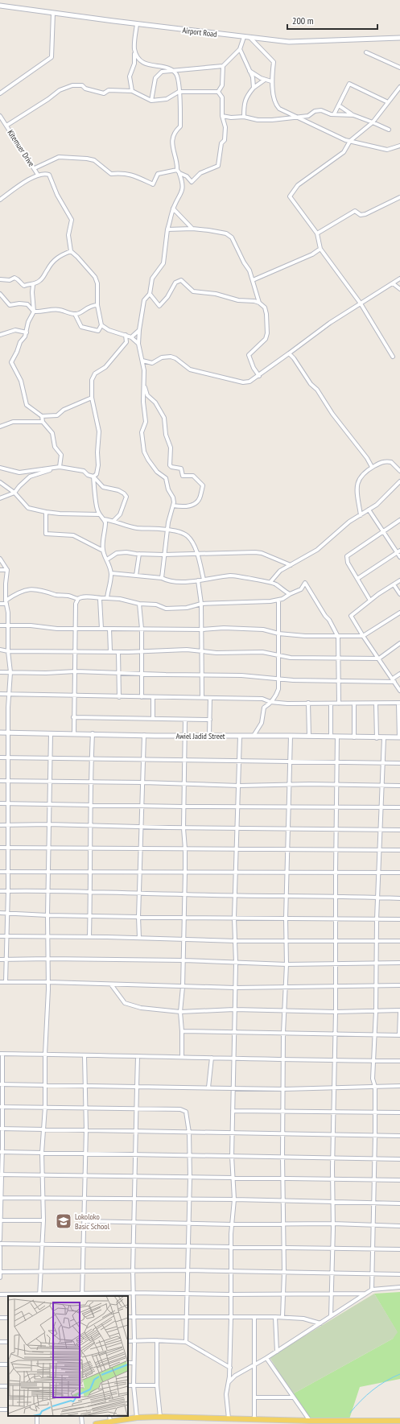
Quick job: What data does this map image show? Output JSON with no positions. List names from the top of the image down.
{
  "streets": {
    "street": ["Airport Road", "Kitemuer Drive", "Awiel Jadid Street"]
  },
  "places": {
    "school or university": ["Lokoloko Basic School"]
  },
  "scale_bar": "200 m"
}
